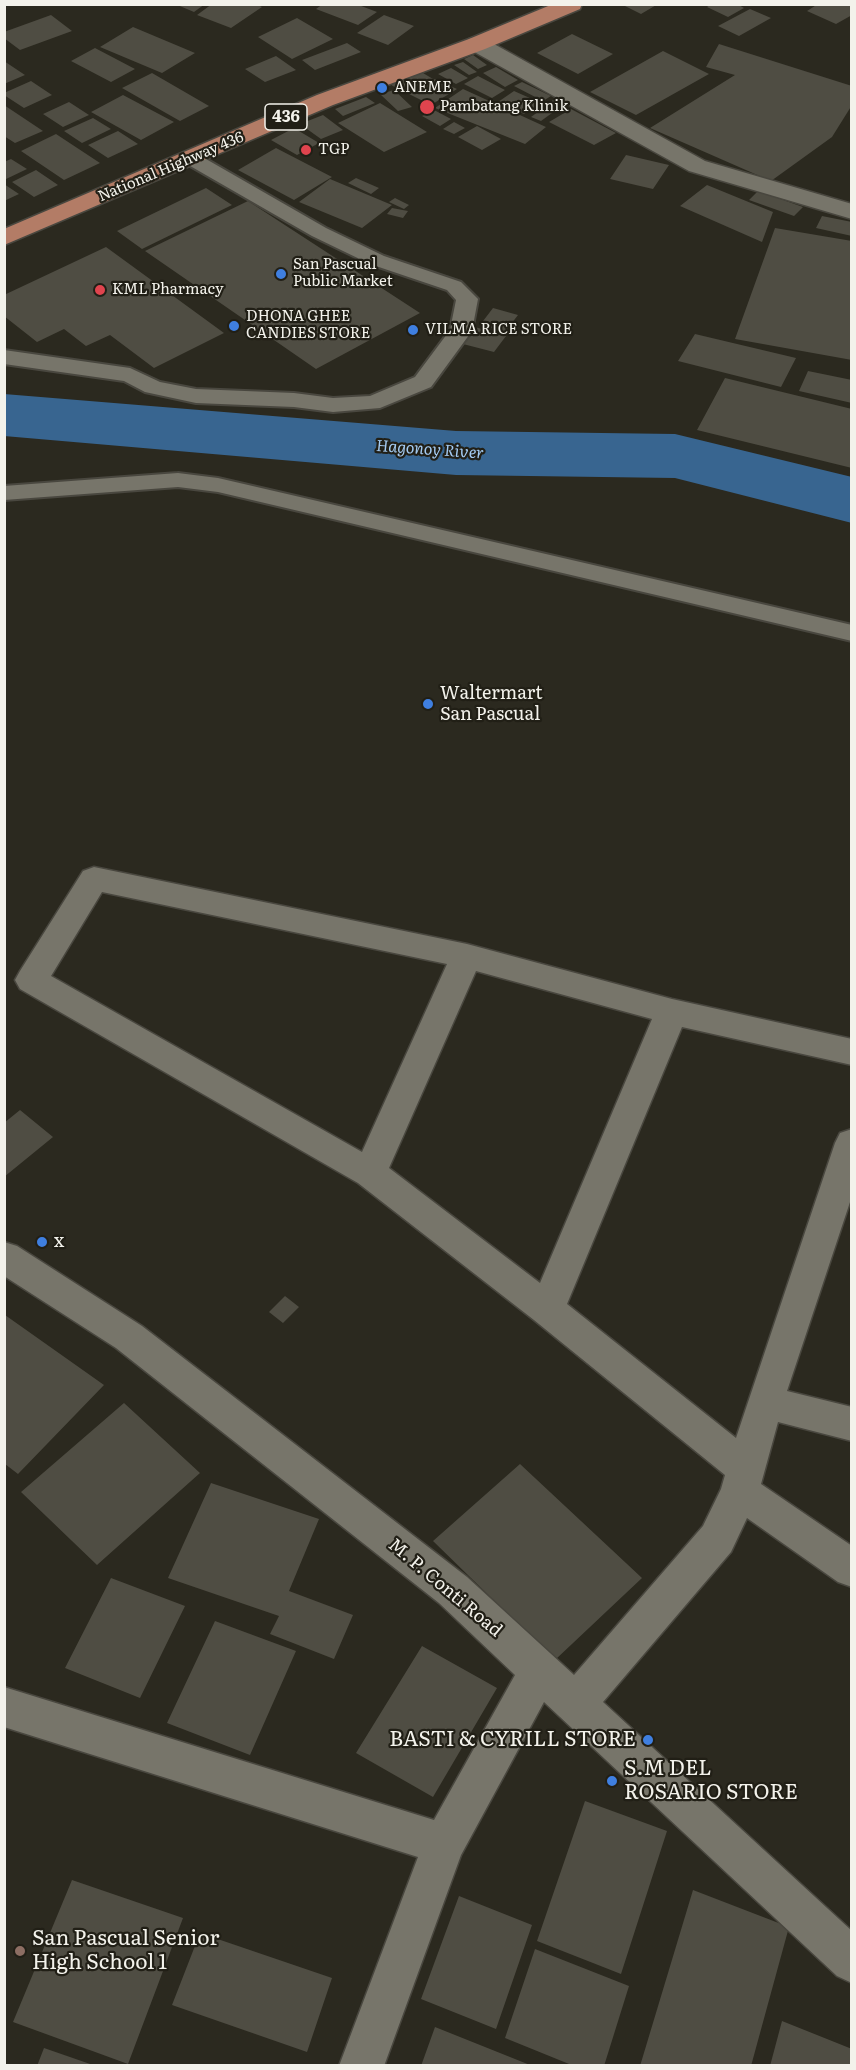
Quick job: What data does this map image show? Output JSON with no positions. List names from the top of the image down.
{
  "streets": {
    "main road": ["436", "National Highway 436"],
    "street": ["M. P. Conti Road"]
  },
  "water": ["Hagonoy River"],
  "places": [
    "ANEME",
    "Pambatang Klinik",
    "TGP",
    "San Pascual Public Market",
    "KML Pharmacy",
    "DHONA GHEE CANDIES STORE",
    "VILMA RICE STORE",
    "Waltermart San Pascual",
    "x",
    "BASTI & CYRILL STORE",
    "S.M DEL ROSARIO STORE",
    "San Pascual Senior High School 1"
  ]
}
